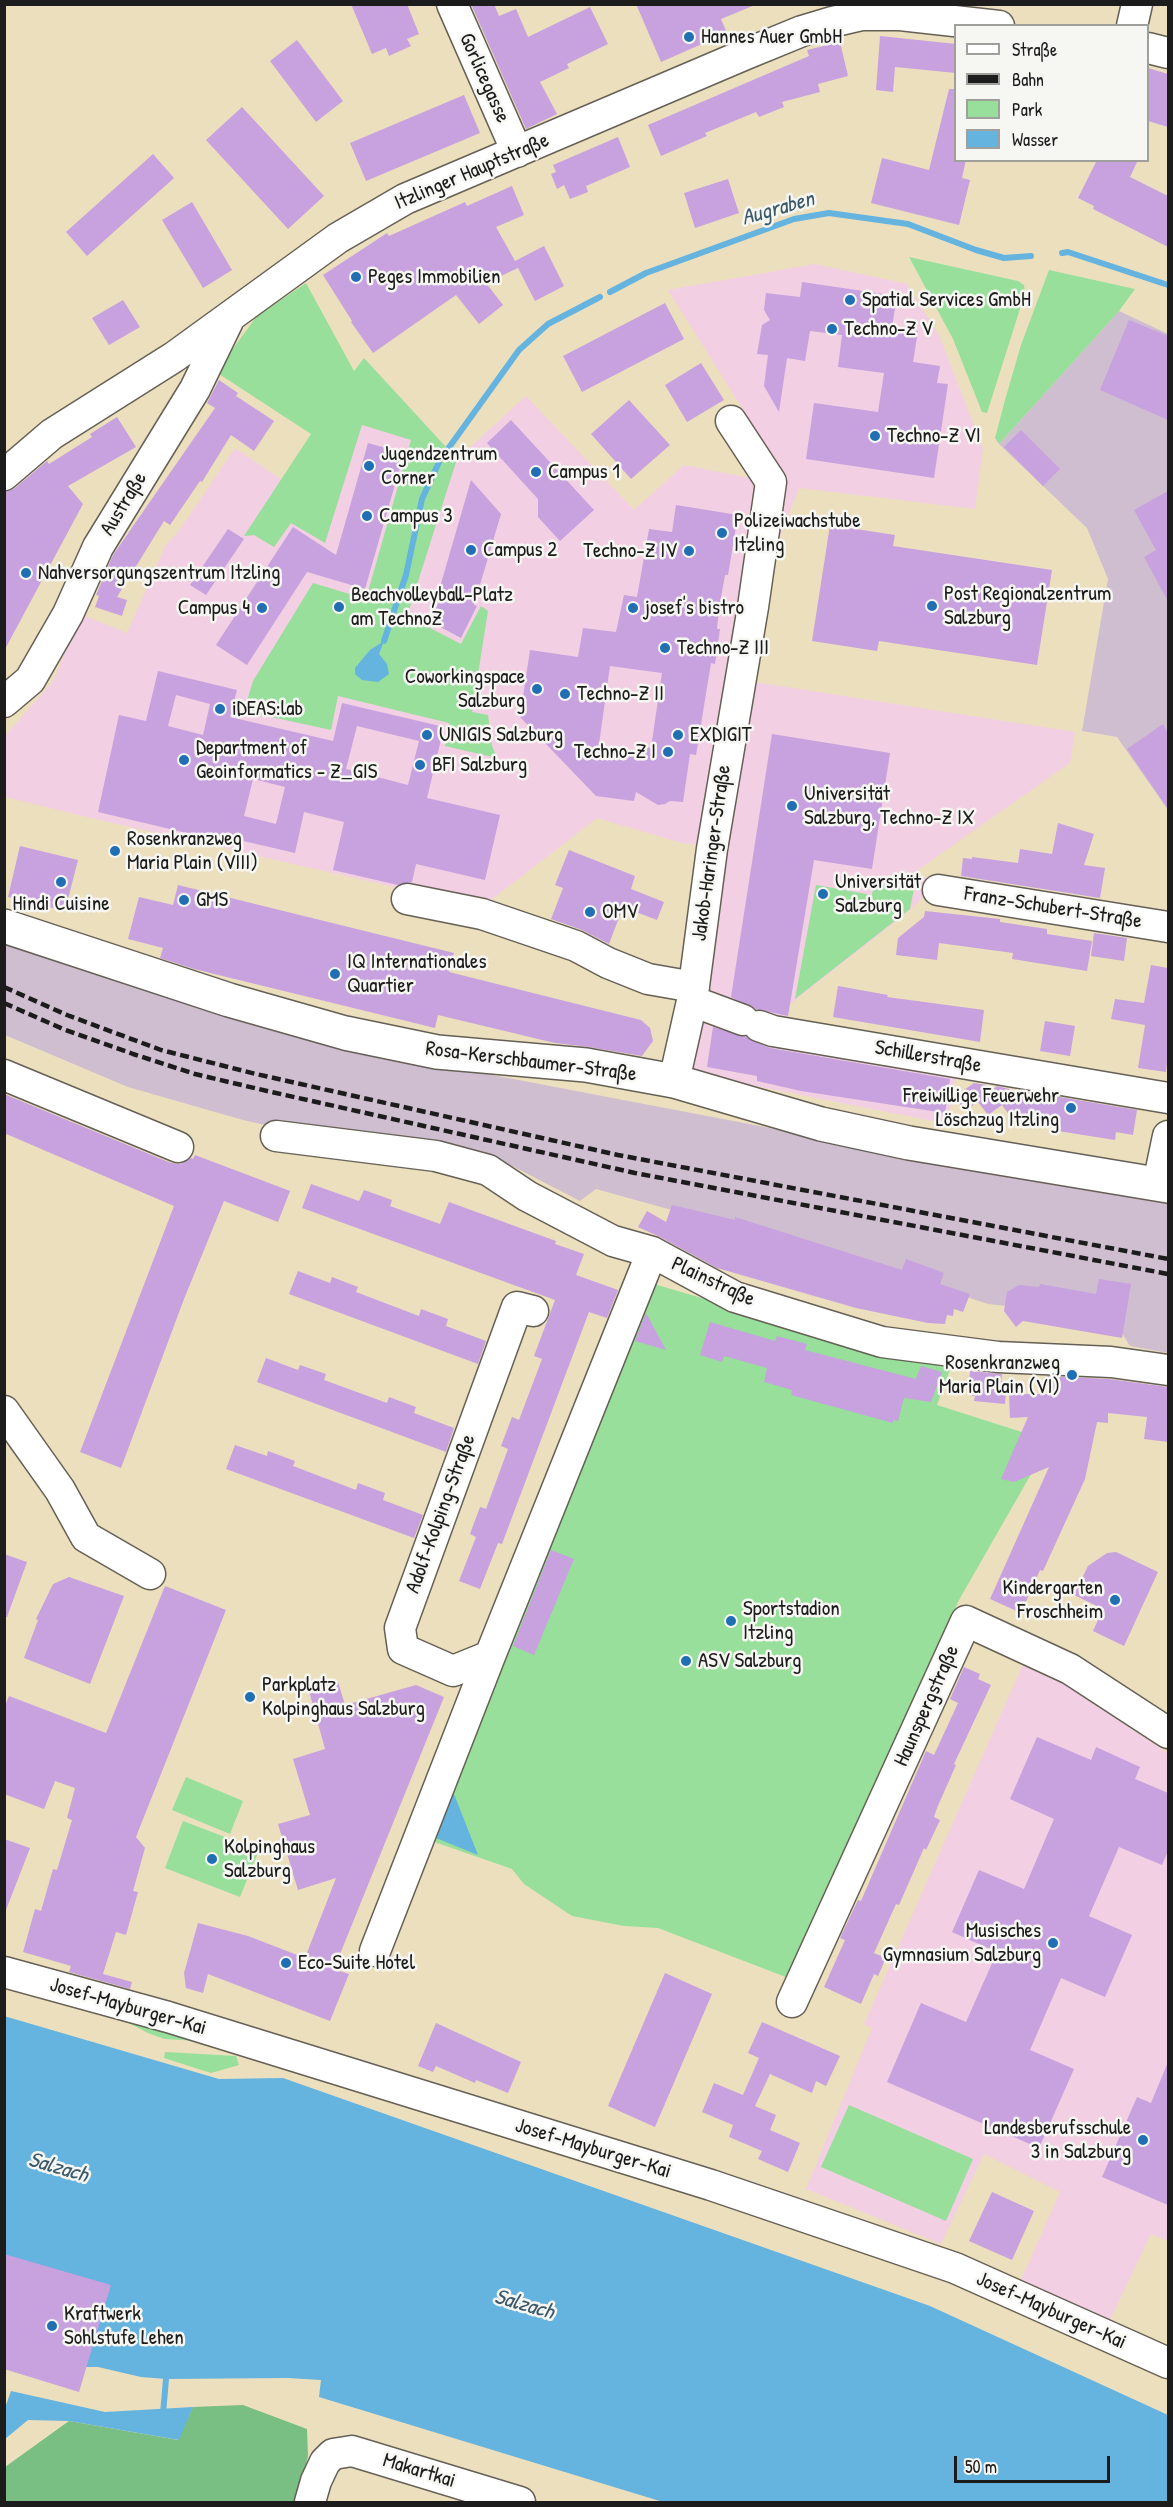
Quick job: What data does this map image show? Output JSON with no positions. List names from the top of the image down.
{
  "streets": {
    "main road": ["Rosa-Kerschbaumer-Straße"],
    "street": [
      "Gorlicegasse",
      "Itzlinger Hauptstraße",
      "Austraße",
      "Jakob-Haringer-Straße",
      "Franz-Schubert-Straße",
      "Schillerstraße",
      "Plainstraße",
      "Adolf-Kolping-Straße",
      "Haunspergstraße",
      "Josef-Mayburger-Kai",
      "Makartkai"
    ]
  },
  "crossings": [
    ["Gorlicegasse", "Itzlinger Hauptstraße"],
    ["Itzlinger Hauptstraße", "Austraße"],
    ["Jakob-Haringer-Straße", "Schillerstraße"],
    ["Jakob-Haringer-Straße", "Rosa-Kerschbaumer-Straße"]
  ],
  "water": ["Augraben", "Salzach"],
  "places": [
    "Hannes Auer GmbH",
    "Peges Immobilien",
    "Spatial Services GmbH",
    "Techno-Z V",
    "Techno-Z VI",
    "Jugendzentrum Corner",
    "Campus 1",
    "Campus 3",
    "Polizeiwachstube Itzling",
    "Campus 2",
    "Techno-Z IV",
    "Nahversorgungszentrum Itzling",
    "Post Regionalzentrum Salzburg",
    "Beachvolleyball-Platz am TechnoZ",
    "Campus 4",
    "josef's bistro",
    "Techno-Z III",
    "Coworkingspace Salzburg",
    "Techno-Z II",
    "iDEAS:lab",
    "UNIGIS Salzburg",
    "EXDIGIT",
    "Techno-Z I",
    "Department of Geoinformatics - Z_GIS",
    "BFI Salzburg",
    "Universität Salzburg, Techno-Z IX",
    "Rosenkranzweg Maria Plain (VIII)",
    "Hindi Cuisine",
    "Universität Salzburg",
    "GMS",
    "OMV",
    "IQ Internationales Quartier",
    "Freiwillige Feuerwehr Löschzug Itzling",
    "Rosenkranzweg Maria Plain (VI)",
    "Kindergarten Froschheim",
    "Sportstadion Itzling",
    "ASV Salzburg",
    "Parkplatz Kolpinghaus Salzburg",
    "Kolpinghaus Salzburg",
    "Musisches Gymnasium Salzburg",
    "Eco-Suite Hotel",
    "Landesberufsschule 3 in Salzburg",
    "Kraftwerk Sohlstufe Lehen"
  ],
  "legend": [
    "Straße",
    "Bahn",
    "Park",
    "Wasser"
  ],
  "scale_bar": "50 m"
}
